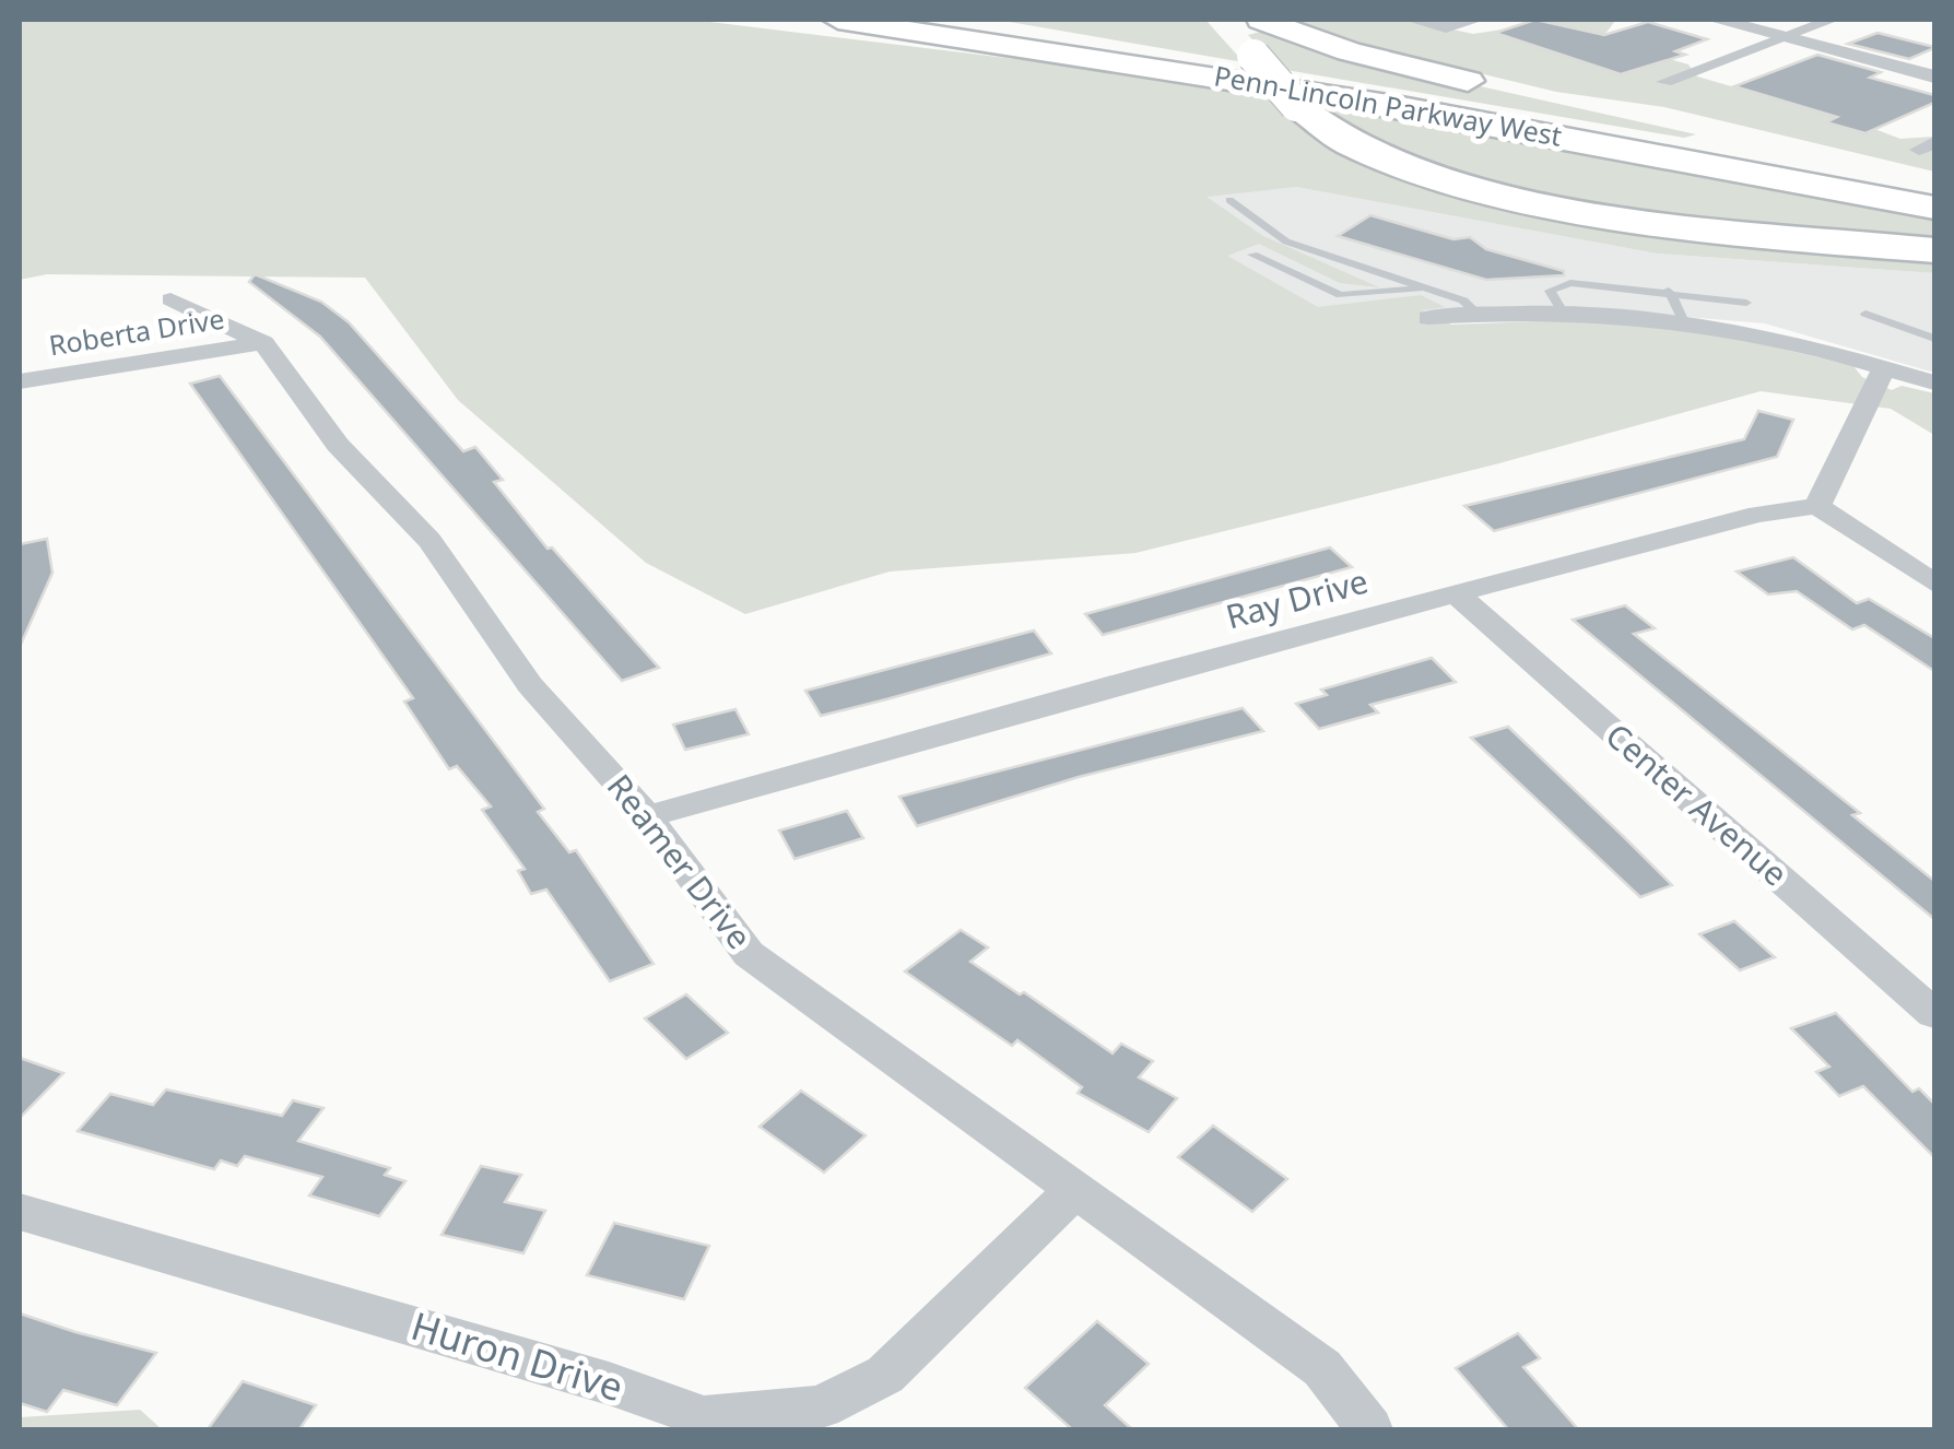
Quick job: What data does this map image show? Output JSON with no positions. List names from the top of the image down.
{
  "streets": {
    "highway": ["Penn-Lincoln Parkway West"],
    "street": [
      "Roberta Drive",
      "Ray Drive",
      "Center Avenue",
      "Reamer Drive",
      "Huron Drive"
    ]
  },
  "crossings": [
    ["Roberta Drive", "Reamer Drive"],
    ["Ray Drive", "Center Avenue"],
    ["Ray Drive", "Reamer Drive"],
    ["Reamer Drive", "Huron Drive"]
  ]
}
